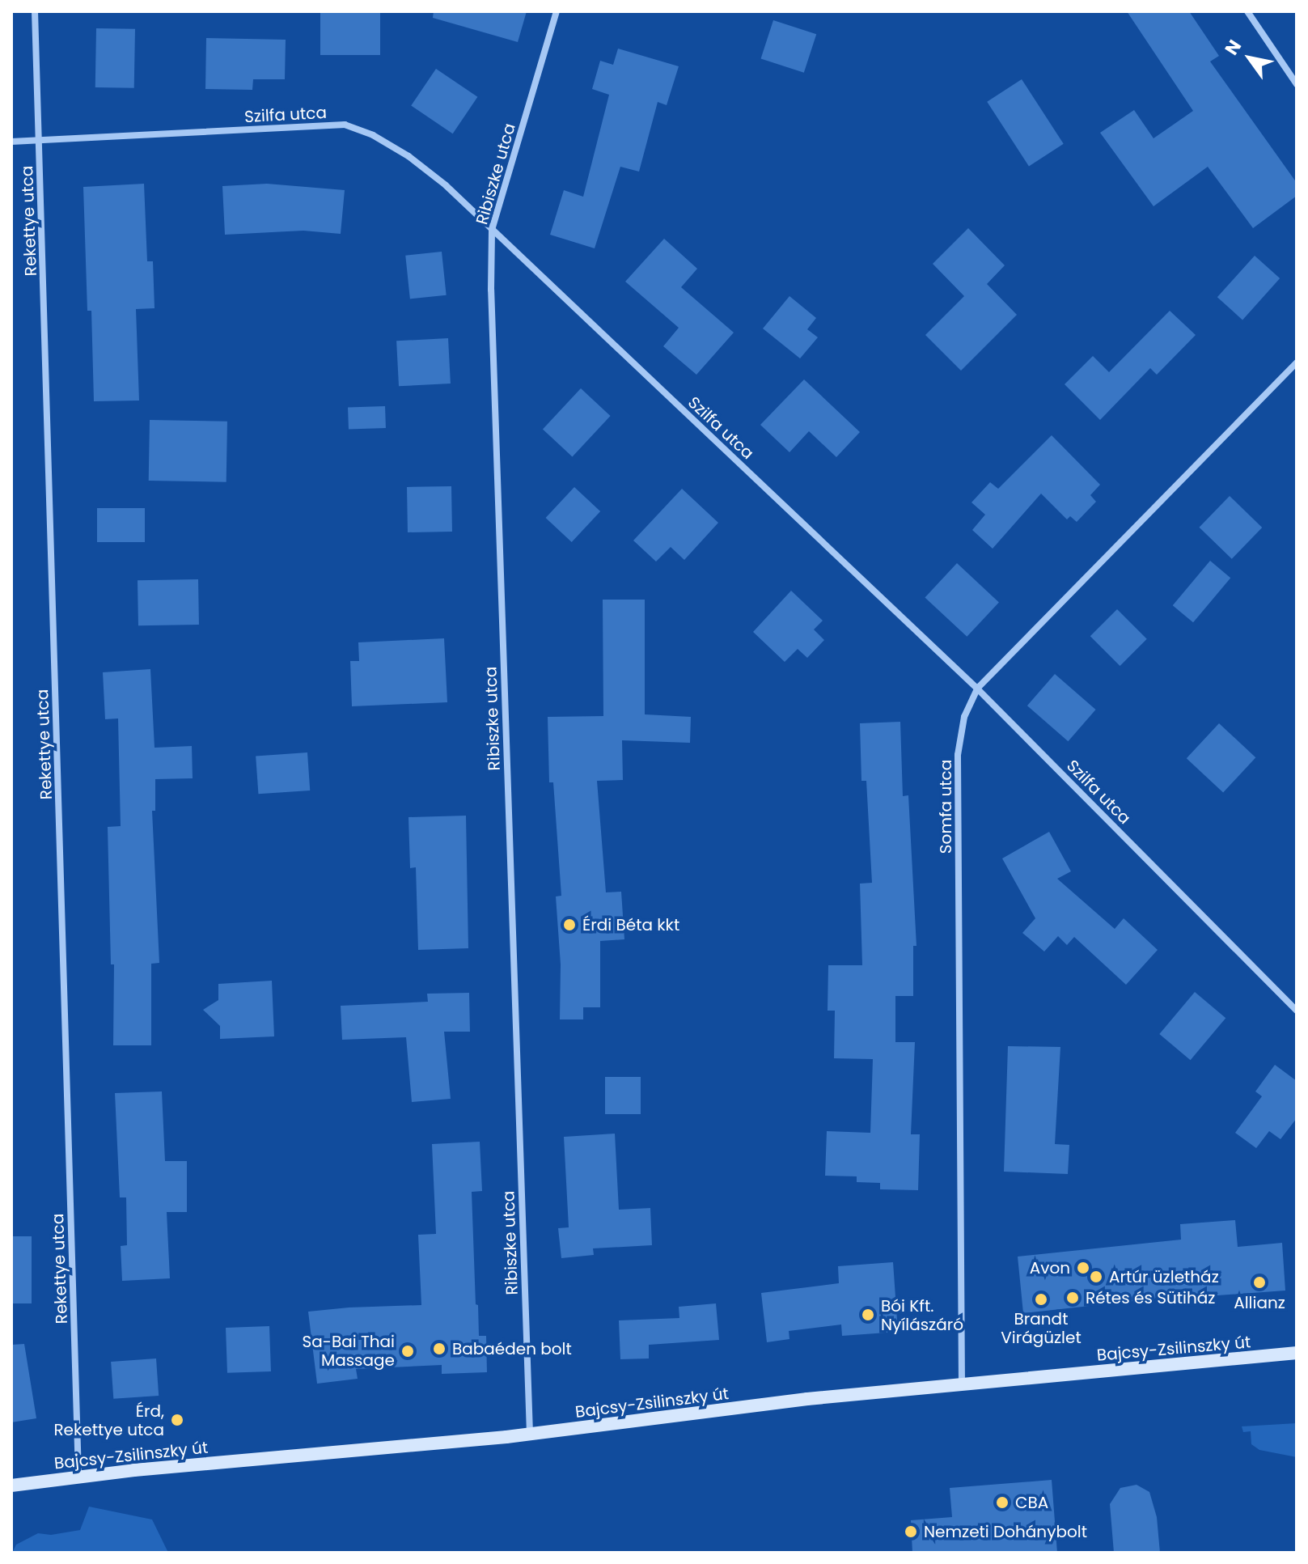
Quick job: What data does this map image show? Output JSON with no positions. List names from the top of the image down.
{
  "streets": {
    "main road": ["Bajcsy-Zsilinszky út"],
    "street": [
      "Szilfa utca",
      "Ribiszke utca",
      "Rekettye utca",
      "Somfa utca"
    ]
  },
  "crossings": [
    ["Szilfa utca", "Ribiszke utca"],
    ["Szilfa utca", "Rekettye utca"],
    ["Szilfa utca", "Somfa utca"],
    ["Ribiszke utca", "Bajcsy-Zsilinszky út"],
    ["Rekettye utca", "Bajcsy-Zsilinszky út"],
    ["Somfa utca", "Bajcsy-Zsilinszky út"]
  ],
  "places": [
    "Érdi Béta kkt",
    "Avon",
    "Artúr üzletház",
    "Allianz",
    "Rétes és Sütiház",
    "Brandt Virágüzlet",
    "Bói Kft. Nyílászáró",
    "Babaéden bolt",
    "Sa-Bai Thai Massage",
    "Érd, Rekettye utca",
    "CBA",
    "Nemzeti Dohánybolt"
  ],
  "north": "top left"
}
